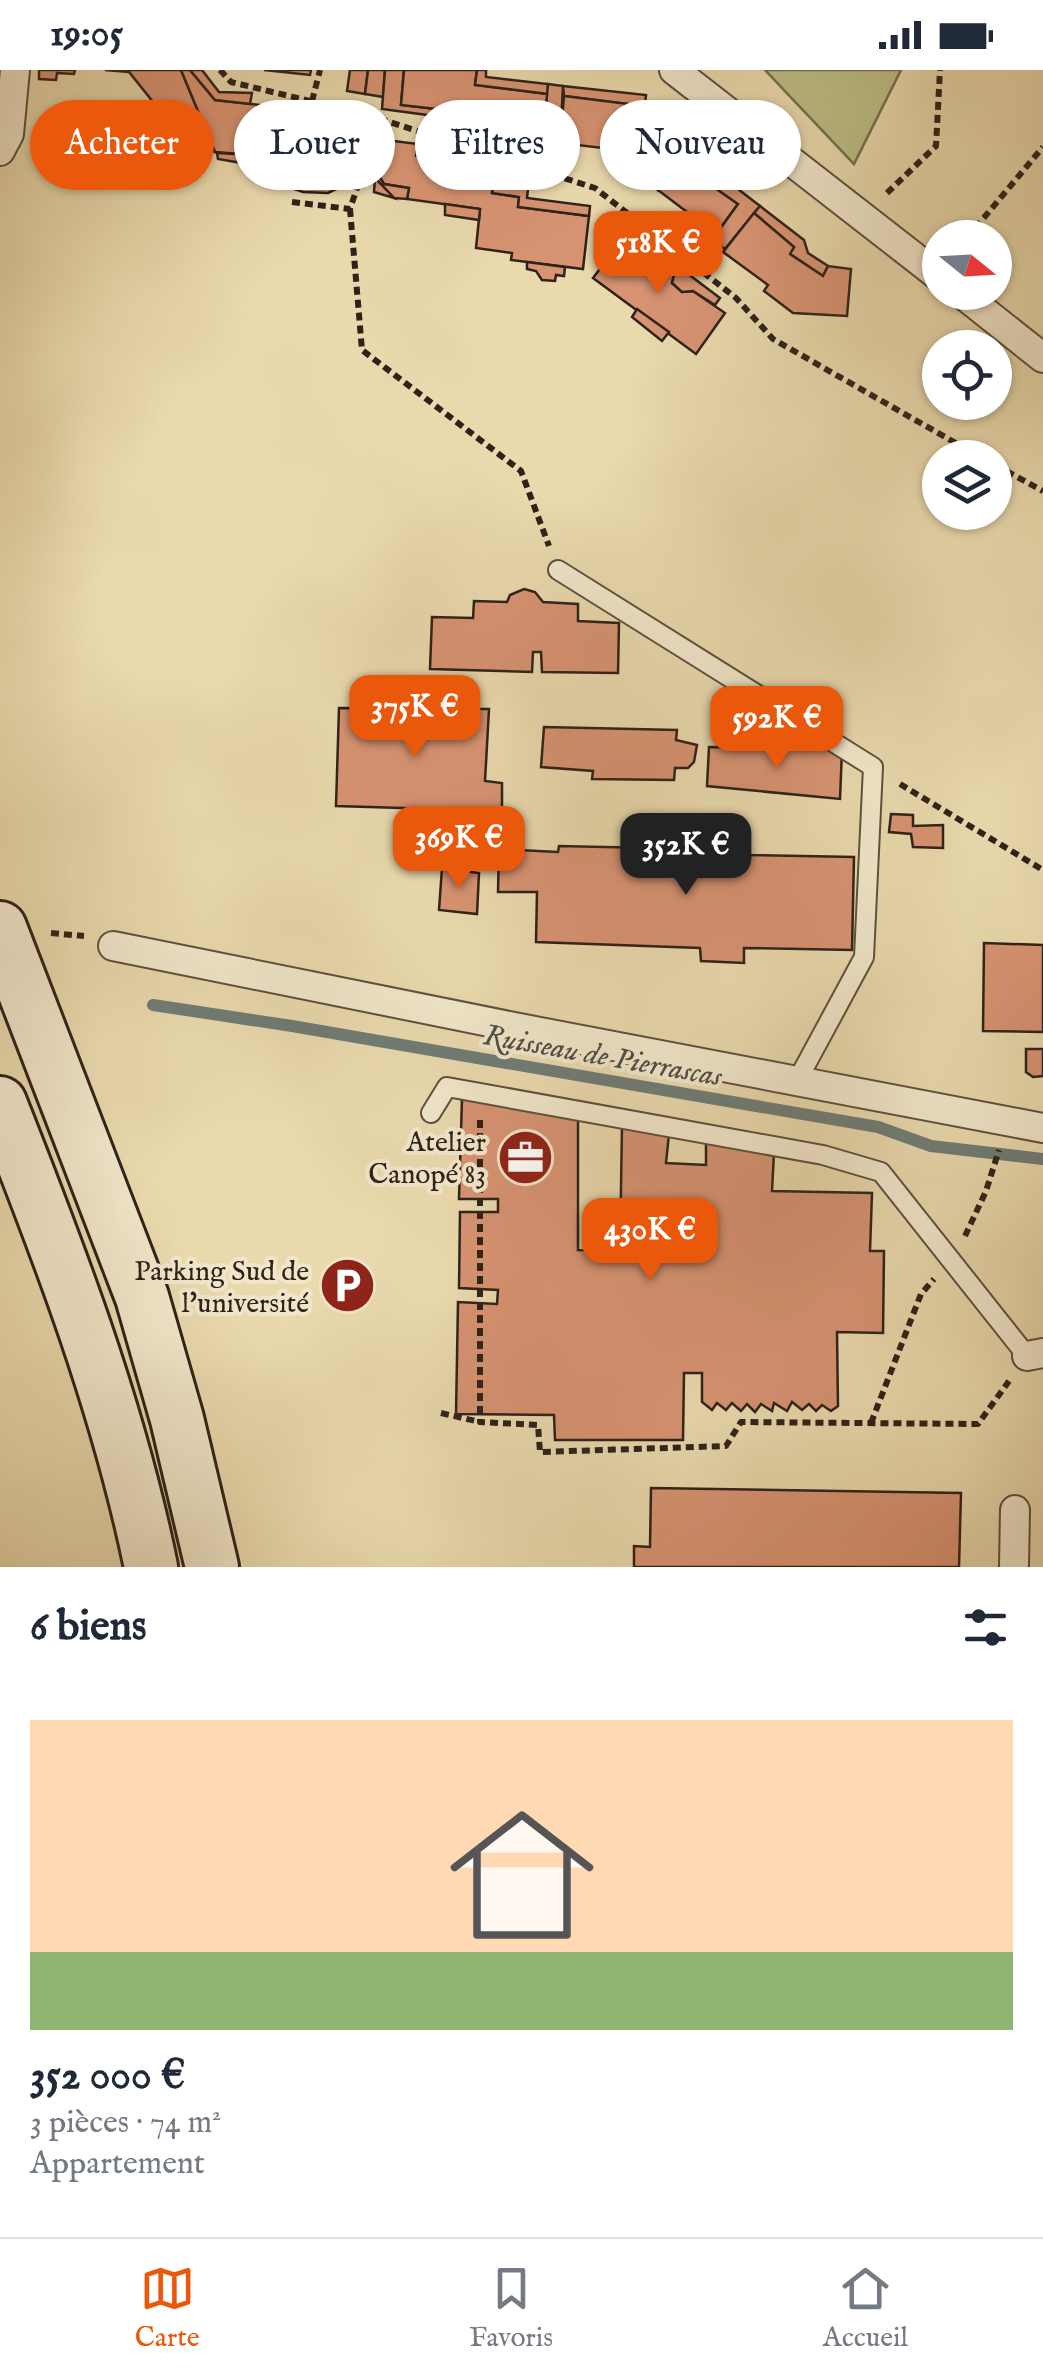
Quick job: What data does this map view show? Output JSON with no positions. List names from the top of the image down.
{
  "water": ["Ruisseau de Pierrascas"],
  "places": {
    "office": ["Atelier Canopé 83"],
    "parking": ["Parking Sud de l'université"]
  },
  "north": "right",
  "page": {
    "status": "19:05",
    "chip": [
      "Acheter",
      "Louer",
      "Filtres",
      "Nouveau"
    ],
    "price": [
      "518K €",
      "375K €",
      "592K €",
      "369K €",
      "352K €",
      "430K €"
    ],
    "heading": "6 biens",
    "list": [
      {
        "name": "352 000 €",
        "note": "3 pièces · 74 m² · Appartement"
      }
    ],
    "tabs": ["Carte", "Favoris", "Accueil"]
  }
}
